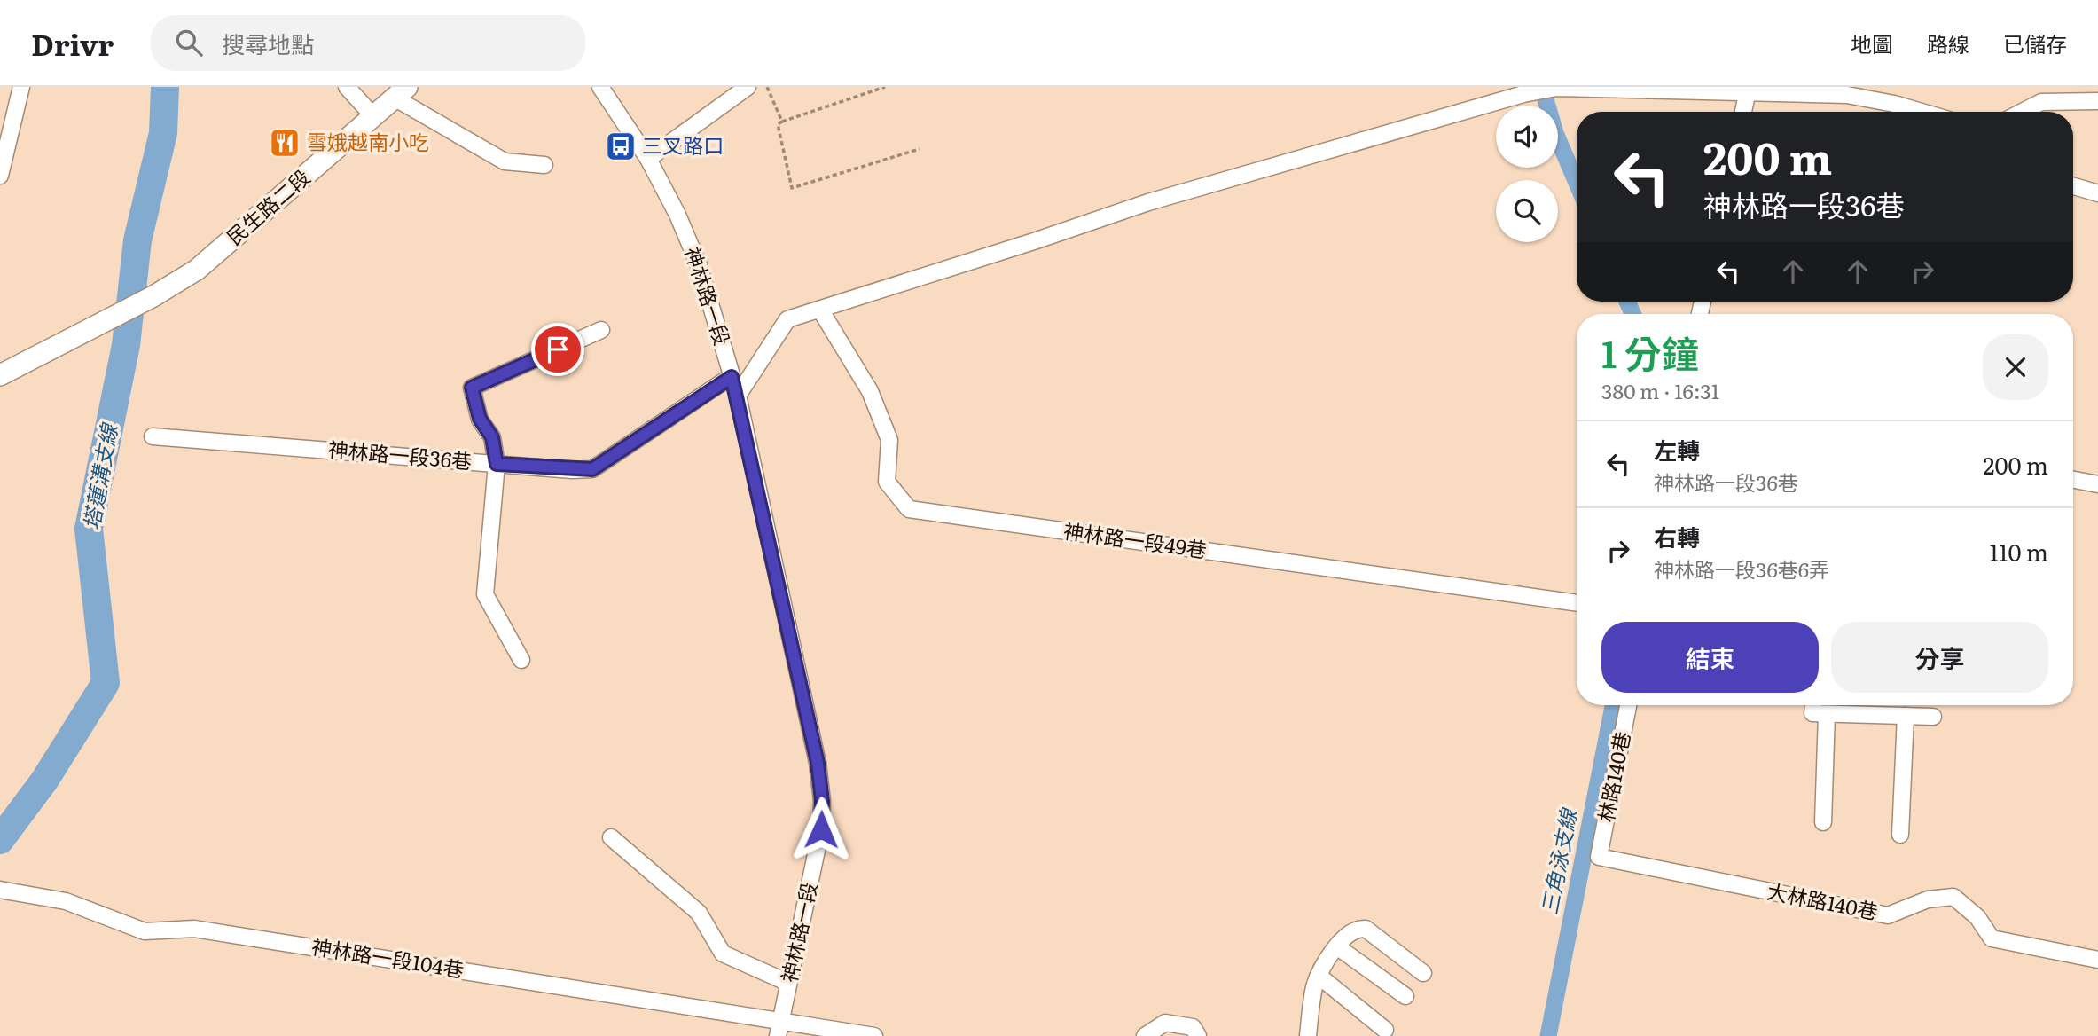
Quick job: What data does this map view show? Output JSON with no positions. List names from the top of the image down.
{
  "streets": {
    "main road": ["民生路二段"],
    "street": [
      "神林路一段",
      "神林路一段36巷",
      "神林路一段49巷",
      "林路140巷",
      "大林路140巷",
      "神林路一段104巷"
    ]
  },
  "crossings": [
    ["神林路一段", "神林路一段36巷"],
    ["神林路一段", "神林路一段104巷"],
    ["林路140巷", "大林路140巷"]
  ],
  "water": ["塔蓮溝支線", "三角泳支線"],
  "places": {
    "restaurant": ["雪娥越南小吃"],
    "bus stop": ["三叉路口"]
  },
  "page": {
    "header": "Drivr",
    "search": "搜尋地點",
    "nav": ["地圖", "路線", "已儲存"],
    "turn": ["200 m", "神林路一段36巷"],
    "heading": ["1 分鐘", "380 m · 16:31"],
    "list": [
      {
        "name": "左轉",
        "note": "神林路一段36巷",
        "value": "200 m"
      },
      {
        "name": "右轉",
        "note": "神林路一段36巷6弄",
        "value": "110 m"
      }
    ],
    "buttons": ["結束", "分享"]
  }
}
